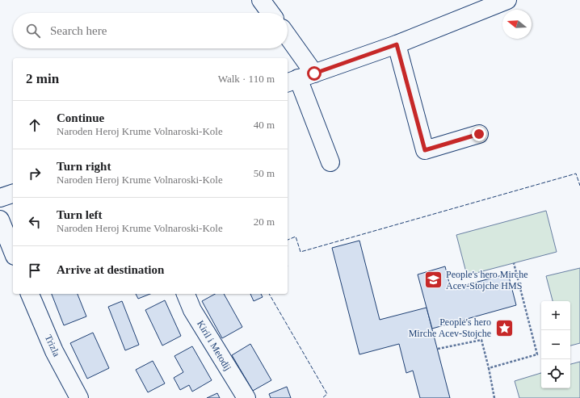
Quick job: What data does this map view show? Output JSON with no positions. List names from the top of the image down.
{
  "streets": {
    "street": ["Trizla", "Kiril i Metodij"]
  },
  "places": {
    "school or university": ["People's hero Mirche Acev-Stojche HMS"],
    "place": ["People's hero Mirche Acev-Stojche"]
  },
  "north": "left",
  "page": {
    "search": "Search here",
    "heading": ["2 min", "Walk · 110 m"],
    "list": [
      ["Continue", "Naroden Heroj Krume Volnaroski-Kole", "40 m"],
      ["Turn right", "Naroden Heroj Krume Volnaroski-Kole", "50 m"],
      ["Turn left", "Naroden Heroj Krume Volnaroski-Kole", "20 m"],
      "Arrive at destination"
    ],
    "map_buttons": ["+", "−"]
  }
}
